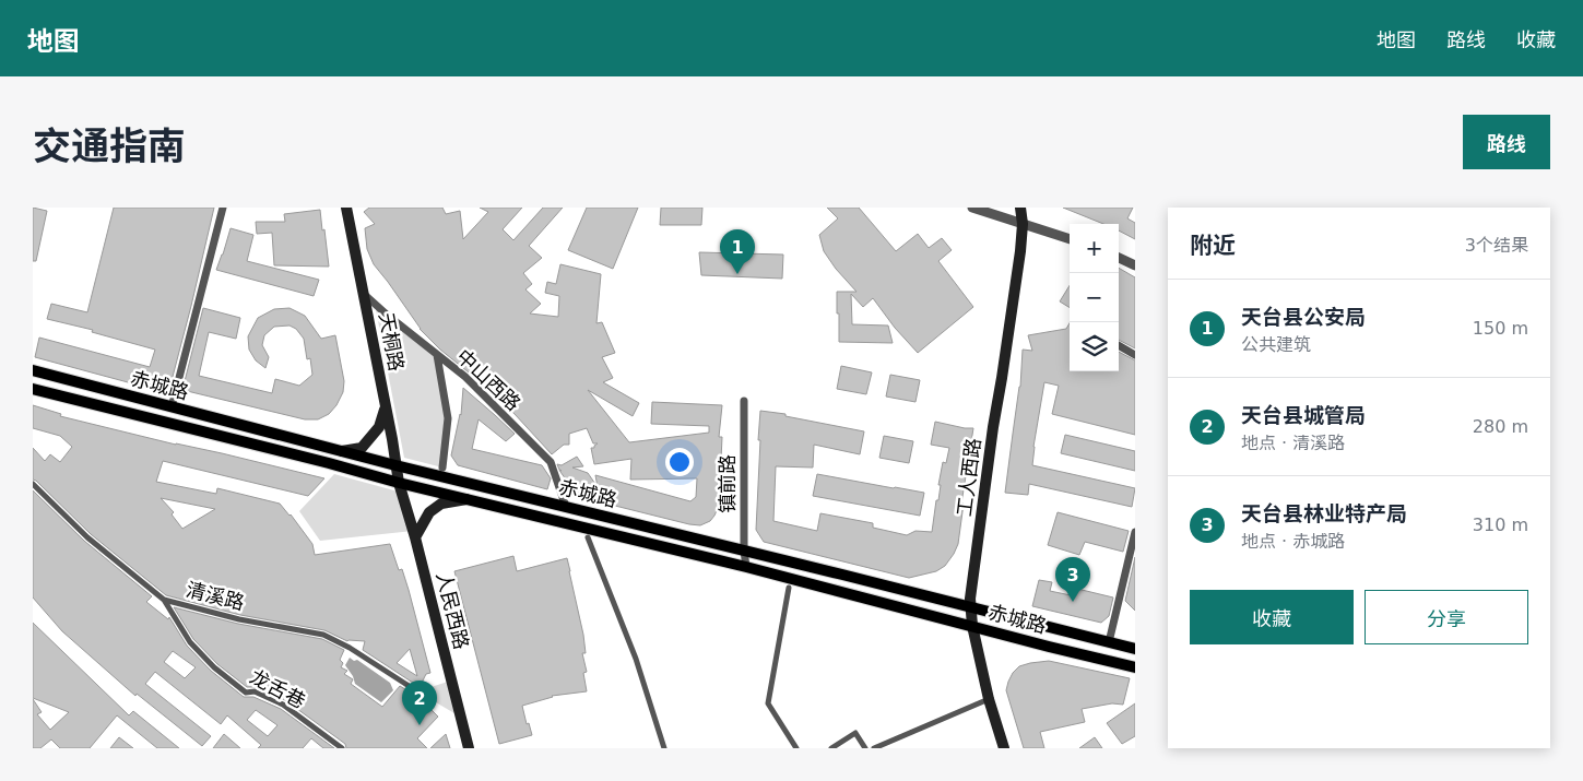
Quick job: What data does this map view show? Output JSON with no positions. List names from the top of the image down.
{
  "streets": {
    "main road": [
      "天桐路",
      "赤城路",
      "工人西路",
      "人民西路"
    ],
    "street": [
      "中山西路",
      "镇前路",
      "清溪路",
      "龙舌巷"
    ]
  },
  "crossings": [
    ["天桐路", "中山西路"],
    ["天桐路", "赤城路"],
    ["天桐路", "人民西路"],
    ["中山西路", "赤城路"],
    ["赤城路", "工人西路"],
    ["赤城路", "镇前路"],
    ["赤城路", "人民西路"],
    ["清溪路", "龙舌巷"]
  ],
  "page": {
    "header": "地图",
    "nav": ["地图", "路线", "收藏"],
    "title": "交通指南",
    "buttons": [
      "路线",
      ["收藏", "分享"]
    ],
    "heading": ["附近", "3个结果"],
    "map_buttons": ["+", "−"],
    "pins": ["1", "3", "2"],
    "list": [
      {
        "mark": "1",
        "name": "天台县公安局",
        "note": "公共建筑",
        "value": "150 m"
      },
      {
        "mark": "2",
        "name": "天台县城管局",
        "note": "地点 · 清溪路",
        "value": "280 m"
      },
      {
        "mark": "3",
        "name": "天台县林业特产局",
        "note": "地点 · 赤城路",
        "value": "310 m"
      }
    ]
  }
}
